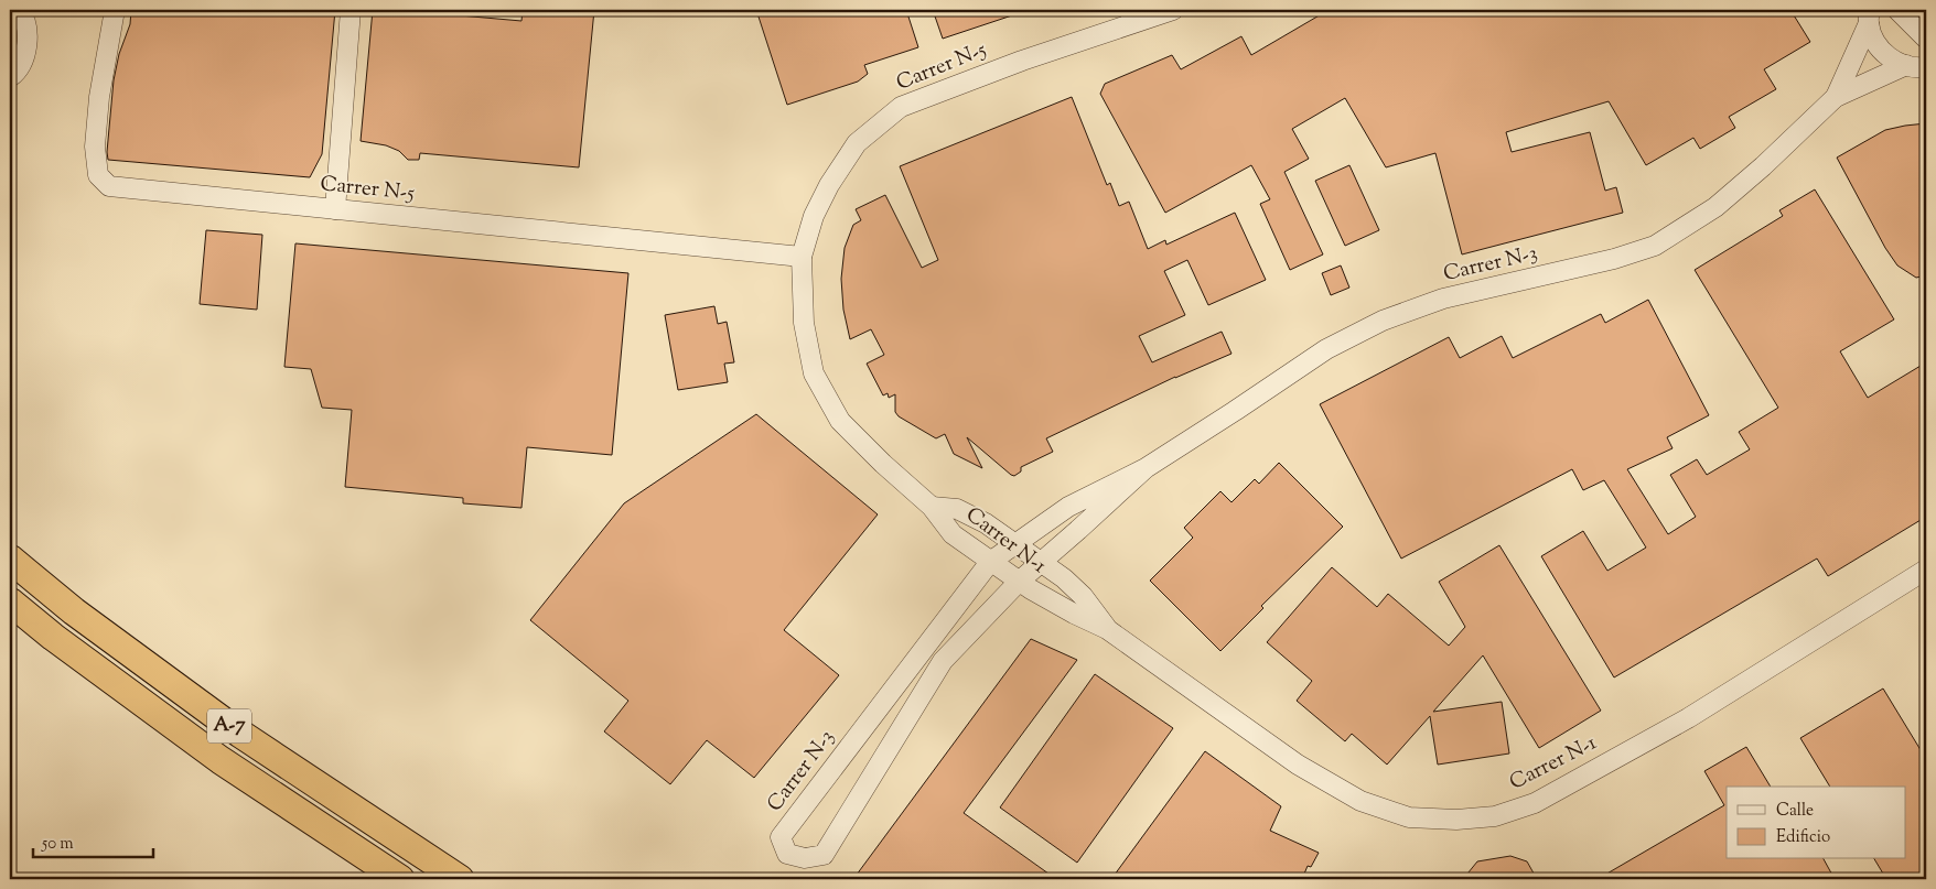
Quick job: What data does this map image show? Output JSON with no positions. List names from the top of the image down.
{
  "streets": {
    "highway": ["A-7"],
    "street": ["Carrer N-5", "Carrer N-3", "Carrer N-1"]
  },
  "crossings": [
    ["Carrer N-5", "Carrer N-1"],
    ["Carrer N-3", "Carrer N-1"]
  ],
  "legend": ["Calle", "Edificio"],
  "scale_bar": "50 m"
}
